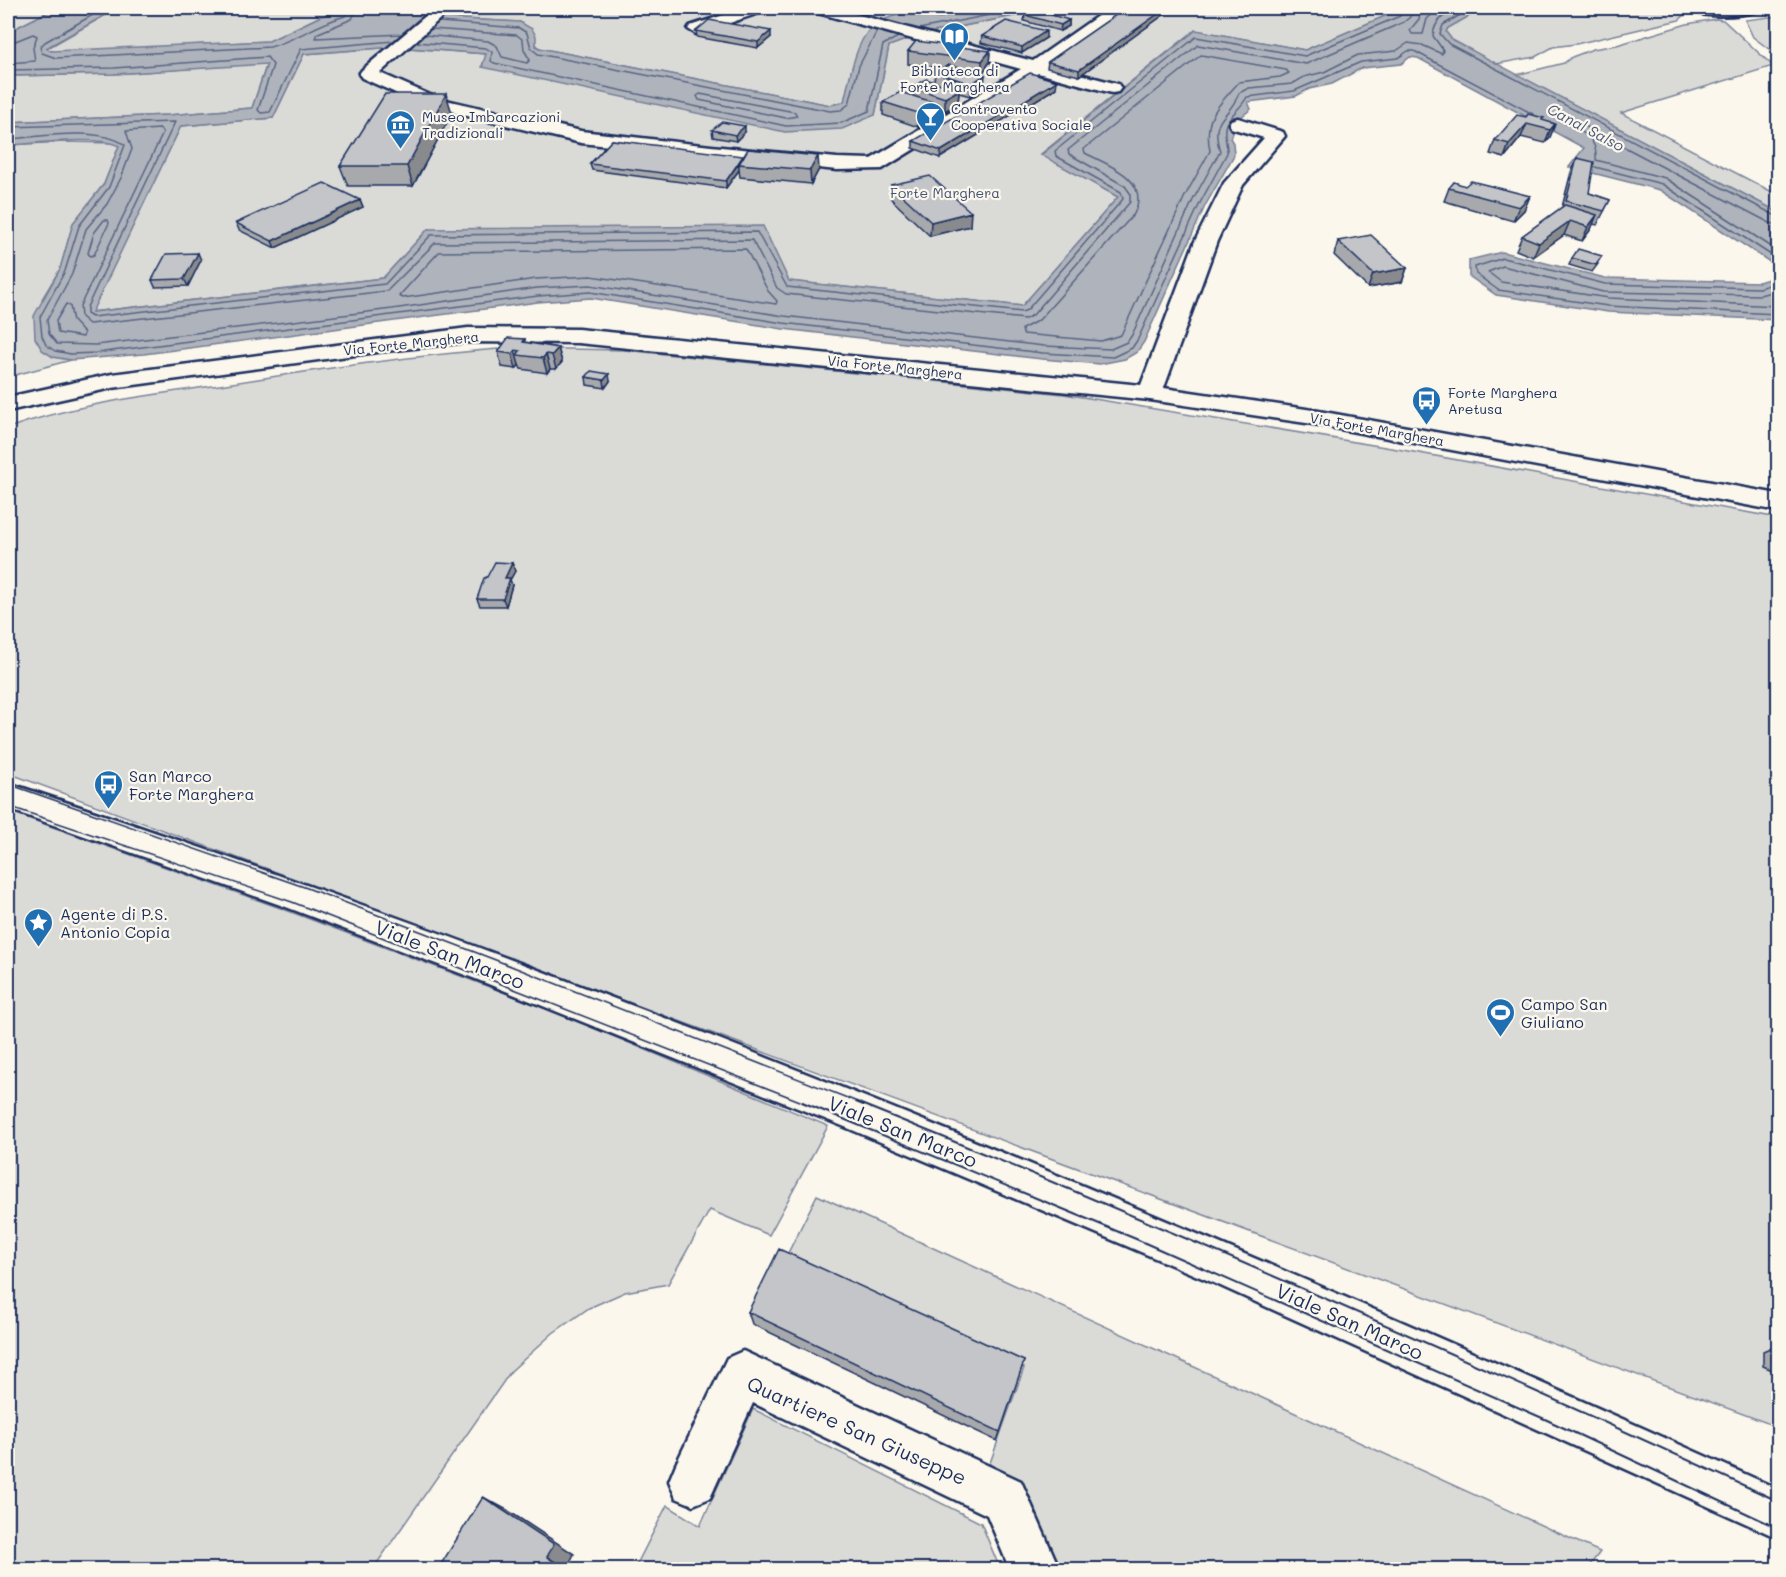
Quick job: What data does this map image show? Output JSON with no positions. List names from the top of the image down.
{
  "streets": {
    "street": ["Via Forte Marghera", "Viale San Marco", "Quartiere San Giuseppe"]
  },
  "water": ["Canal Salso"],
  "parks": ["Forte Marghera"],
  "places": {
    "library": ["Biblioteca di Forte Marghera"],
    "bar": ["Controvento Cooperativa Sociale"],
    "museum": ["Museo Imbarcazioni Tradizionali"],
    "bus stop": ["Forte Marghera Aretusa", "San Marco Forte Marghera"],
    "place": ["Agente di P.S. Antonio Copia"],
    "sports": ["Campo San Giuliano"]
  }
}
